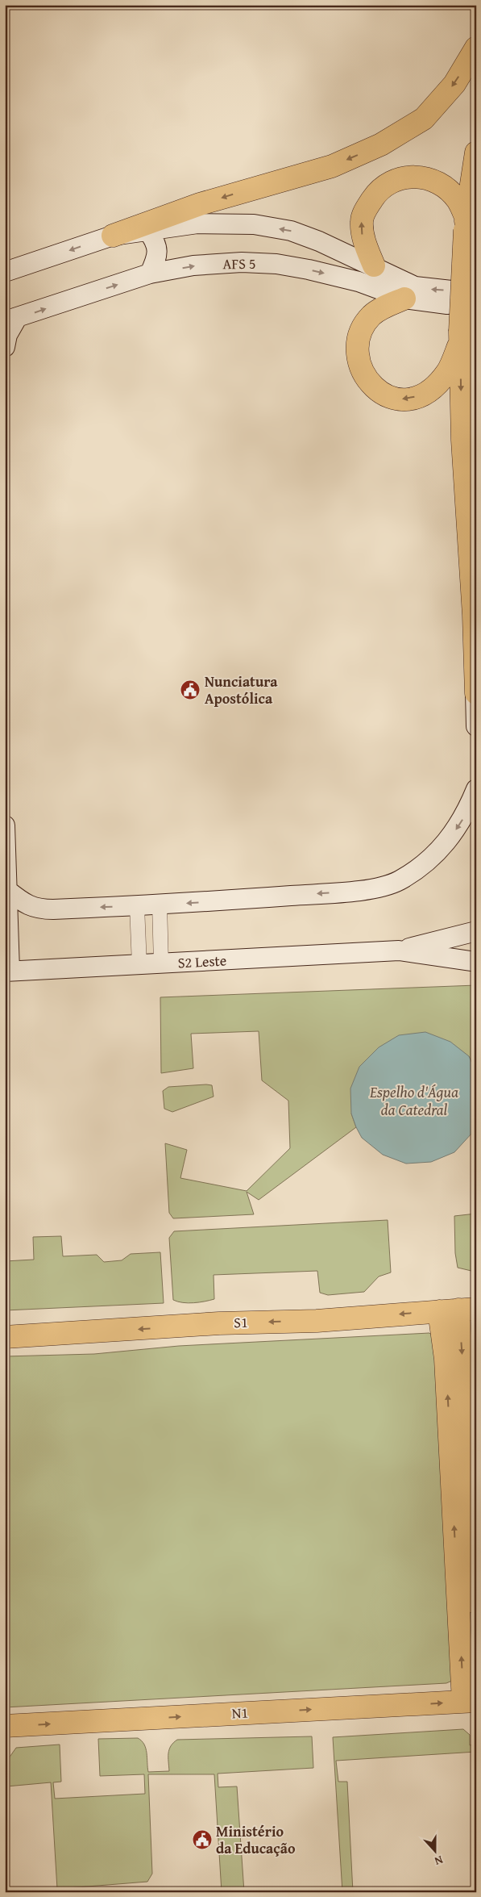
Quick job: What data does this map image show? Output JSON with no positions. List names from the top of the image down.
{
  "streets": {
    "main road": [
      "AFS 5",
      "S2 Leste",
      "S1",
      "N1"
    ]
  },
  "one_way": ["S1", "N1"],
  "water": ["Espelho d'Água da Catedral"],
  "places": {
    "public building": ["Nunciatura Apostólica", "Ministério da Educação"]
  },
  "north": "bottom"
}
